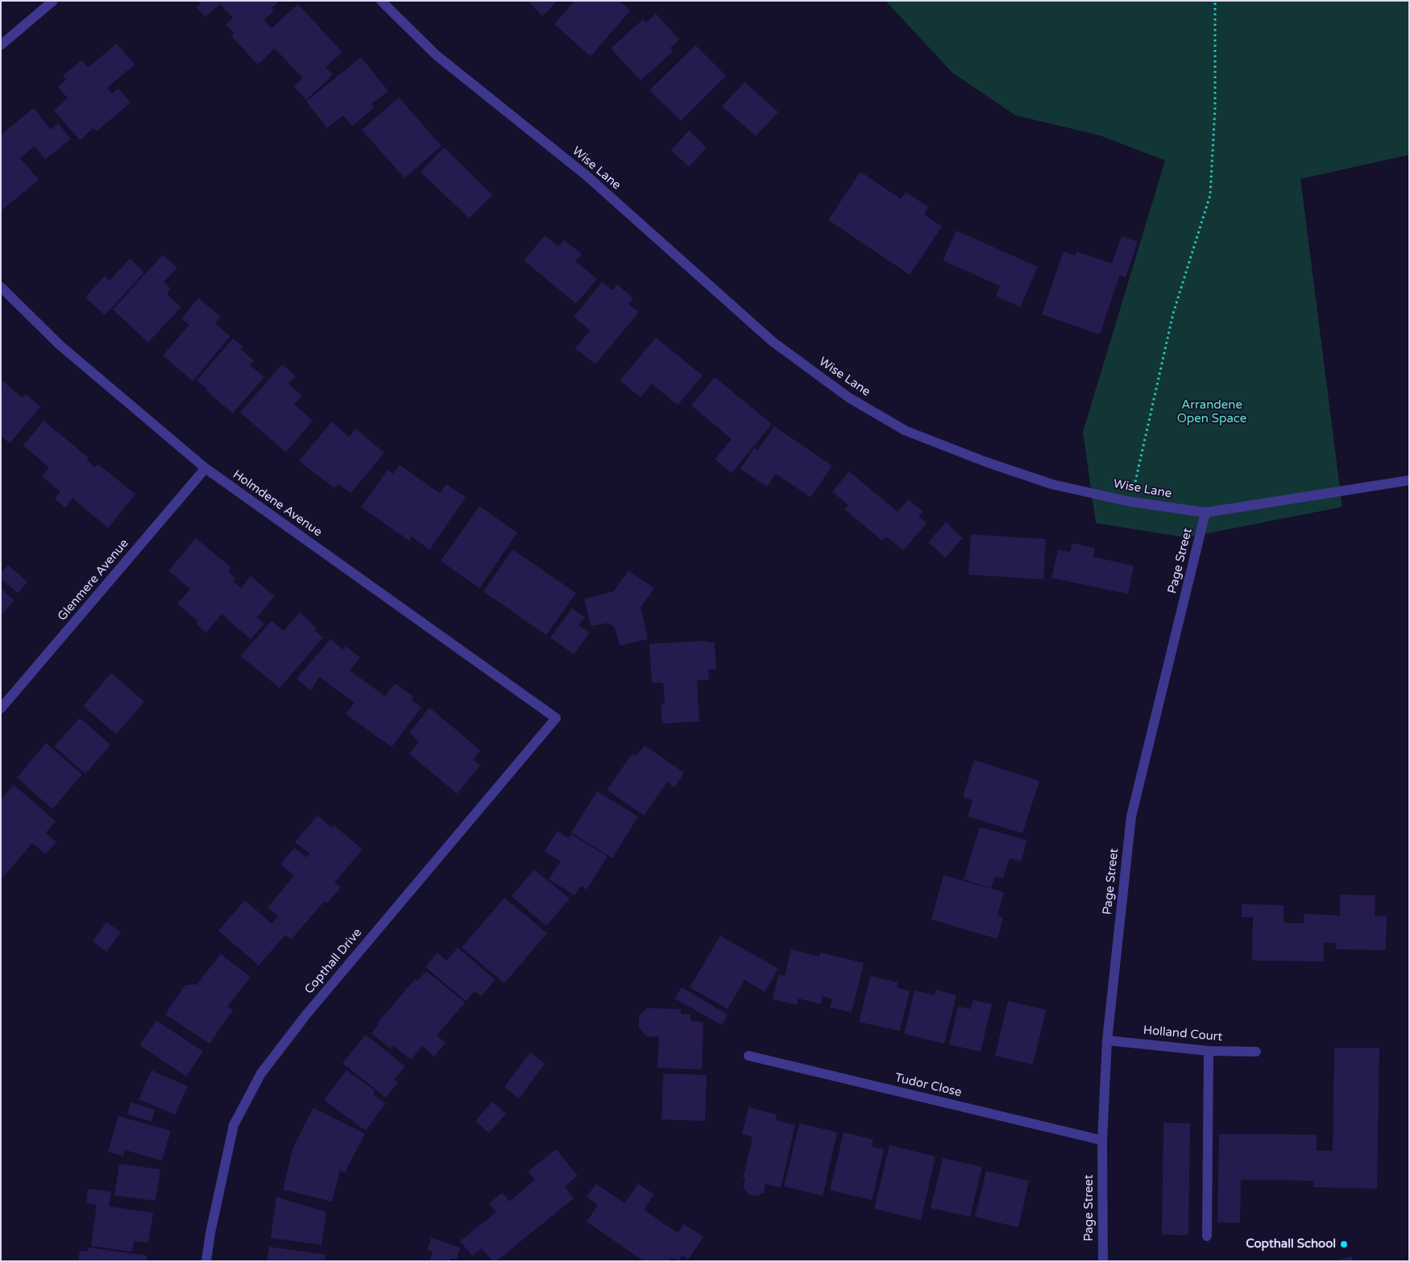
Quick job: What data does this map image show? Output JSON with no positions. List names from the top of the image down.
{
  "streets": {
    "street": [
      "Wise Lane",
      "Holmdene Avenue",
      "Page Street",
      "Glenmere Avenue",
      "Copthall Drive",
      "Holland Court",
      "Tudor Close"
    ]
  },
  "crossings": [
    ["Wise Lane", "Page Street"],
    ["Holmdene Avenue", "Glenmere Avenue"],
    ["Holmdene Avenue", "Copthall Drive"],
    ["Page Street", "Holland Court"],
    ["Page Street", "Tudor Close"]
  ],
  "parks": ["Arrandene Open Space"],
  "places": ["Copthall School"]
}
